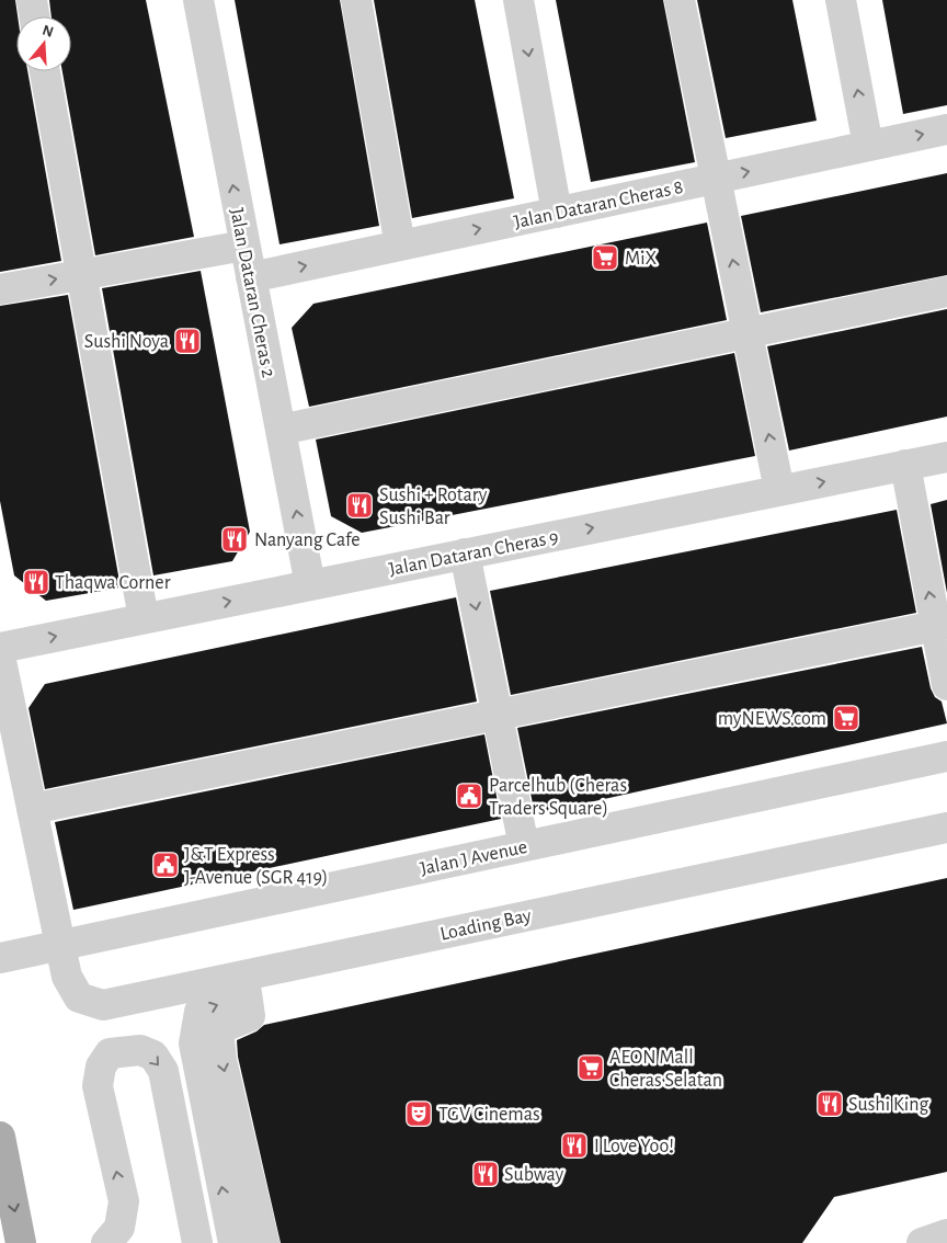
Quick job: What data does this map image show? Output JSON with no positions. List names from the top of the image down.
{
  "streets": {
    "street": [
      "Jalan Dataran Cheras 8",
      "Jalan Dataran Cheras 2",
      "Jalan Dataran Cheras 9",
      "Jalan J Avenue",
      "Loading Bay"
    ]
  },
  "crossings": [
    ["Jalan Dataran Cheras 8", "Jalan Dataran Cheras 2"],
    ["Jalan Dataran Cheras 2", "Jalan Dataran Cheras 9"],
    ["Jalan J Avenue", "Loading Bay"]
  ],
  "places": {
    "supermarket": ["MiX", "myNEWS.com", "AEON Mall Cheras Selatan"],
    "restaurant": [
      "Sushi Noya",
      "Sushi + Rotary Sushi Bar",
      "Nanyang Cafe",
      "Thaqwa Corner",
      "Sushi King",
      "I Love Yoo!",
      "Subway"
    ],
    "public building": ["Parcelhub (Cheras Traders Square)", "J&T Express J-Avenue (SGR 419)"],
    "theatre": ["TGV Cinemas"]
  },
  "north": "top"
}
